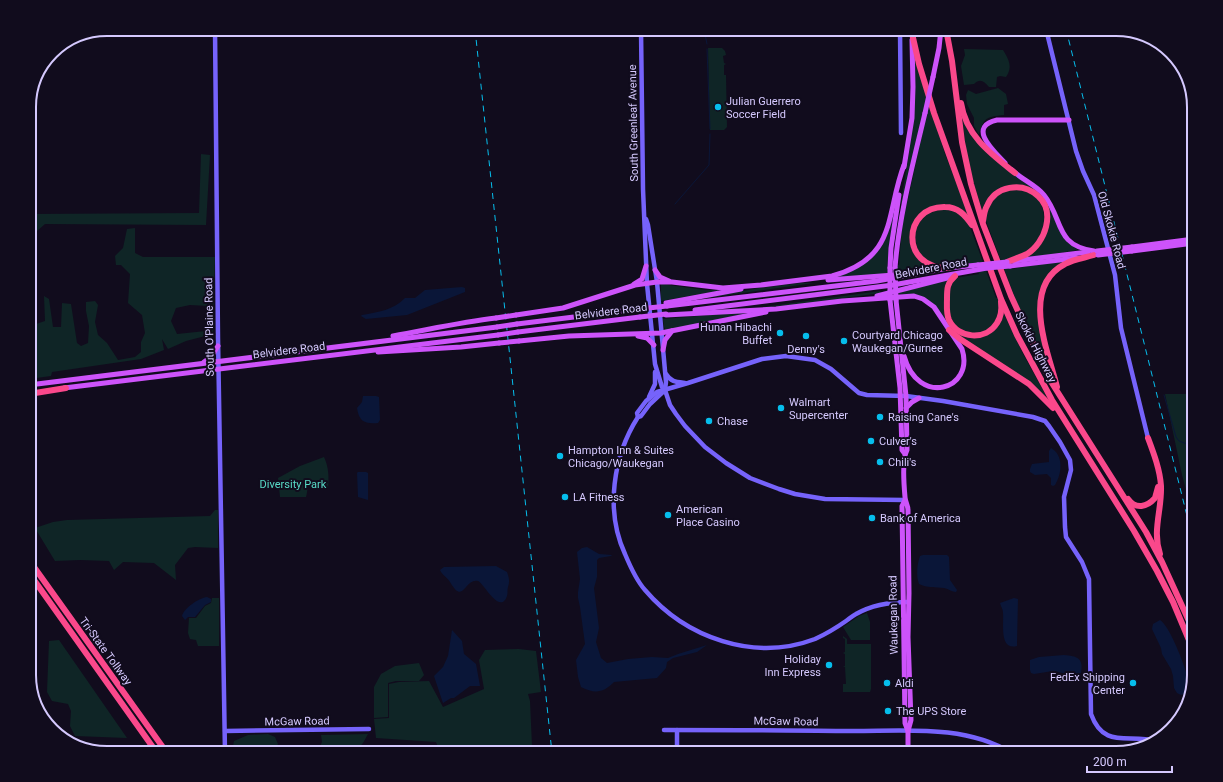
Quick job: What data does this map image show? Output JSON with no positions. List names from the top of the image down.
{
  "streets": {
    "highway": ["Skokie Highway", "Tri-State Tollway"],
    "main road": ["Belvidere Road", "Waukegan Road"],
    "street": [
      "South Greenleaf Avenue",
      "Old Skokie Road",
      "South O'Plaine Road",
      "McGaw Road"
    ]
  },
  "crossings": [
    ["Belvidere Road", "South O'Plaine Road"],
    ["South O'Plaine Road", "McGaw Road"],
    ["Waukegan Road", "McGaw Road"]
  ],
  "parks": ["Diversity Park"],
  "places": [
    "Julian Guerrero Soccer Field",
    "Hunan Hibachi Buffet",
    "Denny's",
    "Courtyard Chicago Waukegan/Gurnee",
    "Walmart Supercenter",
    "Raising Cane's",
    "Chase",
    "Culver's",
    "Hampton Inn & Suites Chicago/Waukegan",
    "Chili's",
    "LA Fitness",
    "American Place Casino",
    "Bank of America",
    "Holiday Inn Express",
    "Aldi",
    "FedEx Shipping Center",
    "The UPS Store"
  ],
  "scale_bar": "200 m"
}
